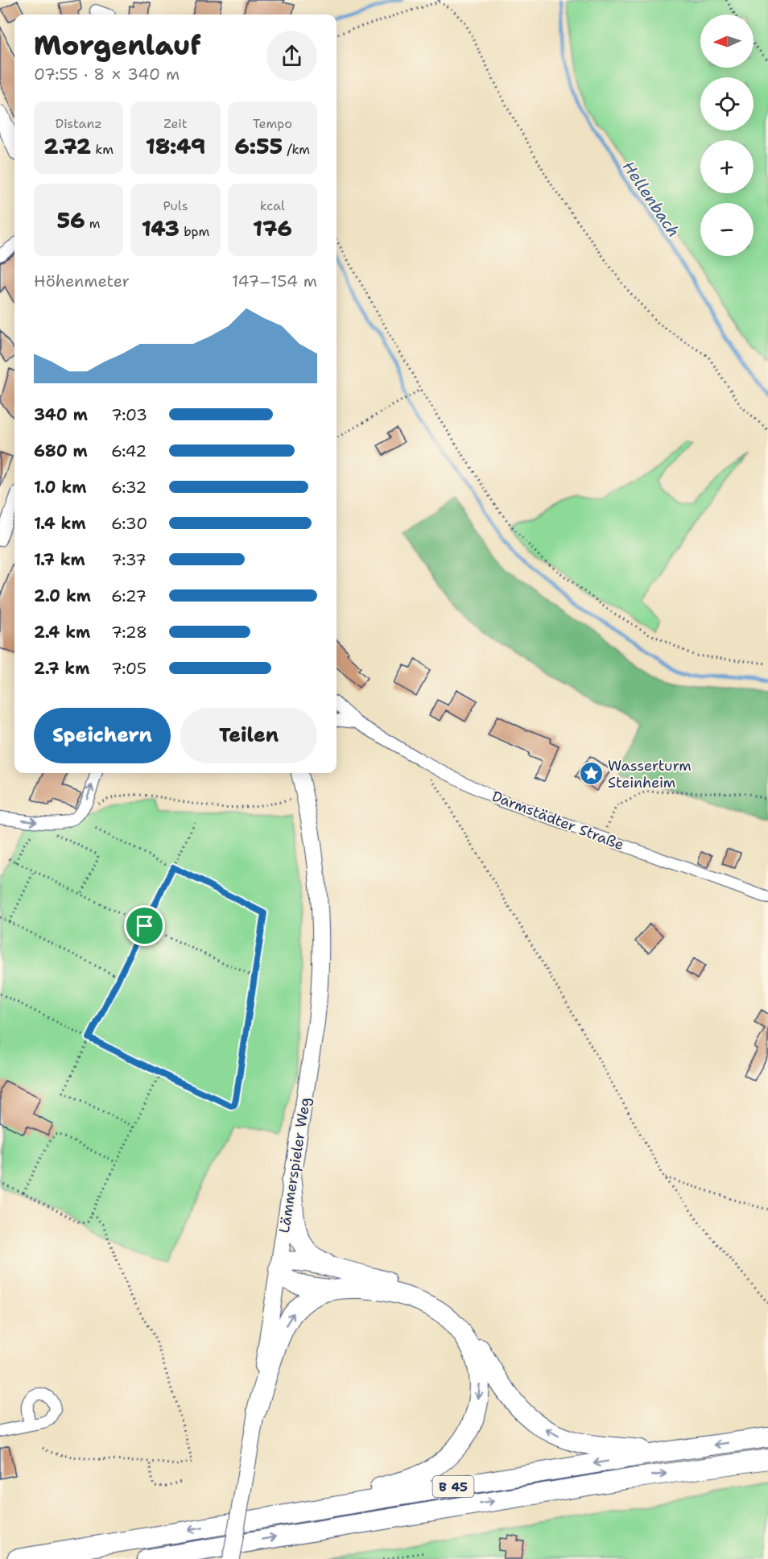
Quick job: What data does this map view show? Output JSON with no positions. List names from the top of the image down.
{
  "streets": {
    "highway": ["B 45"],
    "street": ["Darmstädter Straße", "Lämmerspieler Weg"]
  },
  "water": ["Hellenbach"],
  "places": {
    "place": ["Wasserturm Steinheim"]
  },
  "north": "left",
  "page": {
    "map_buttons": ["+", "−"],
    "heading": ["Morgenlauf", "07:55 · 8 × 340 m"],
    "stats": [
      ["Distanz", "2.72 km"],
      ["Zeit", "18:49"],
      ["Tempo", "6:55 /km"],
      ["56 m"],
      ["Puls", "143 bpm"],
      ["kcal", "176"]
    ],
    "chart": ["Höhenmeter", "147–154 m"],
    "list": [
      {
        "name": "340 m",
        "note": "7:03"
      },
      {
        "name": "680 m",
        "note": "6:42"
      },
      {
        "name": "1.0 km",
        "note": "6:32"
      },
      {
        "name": "1.4 km",
        "note": "6:30"
      },
      {
        "name": "1.7 km",
        "note": "7:37"
      },
      {
        "name": "2.0 km",
        "note": "6:27"
      },
      {
        "name": "2.4 km",
        "note": "7:28"
      },
      {
        "name": "2.7 km",
        "note": "7:05"
      }
    ],
    "buttons": ["Speichern", "Teilen"]
  }
}
